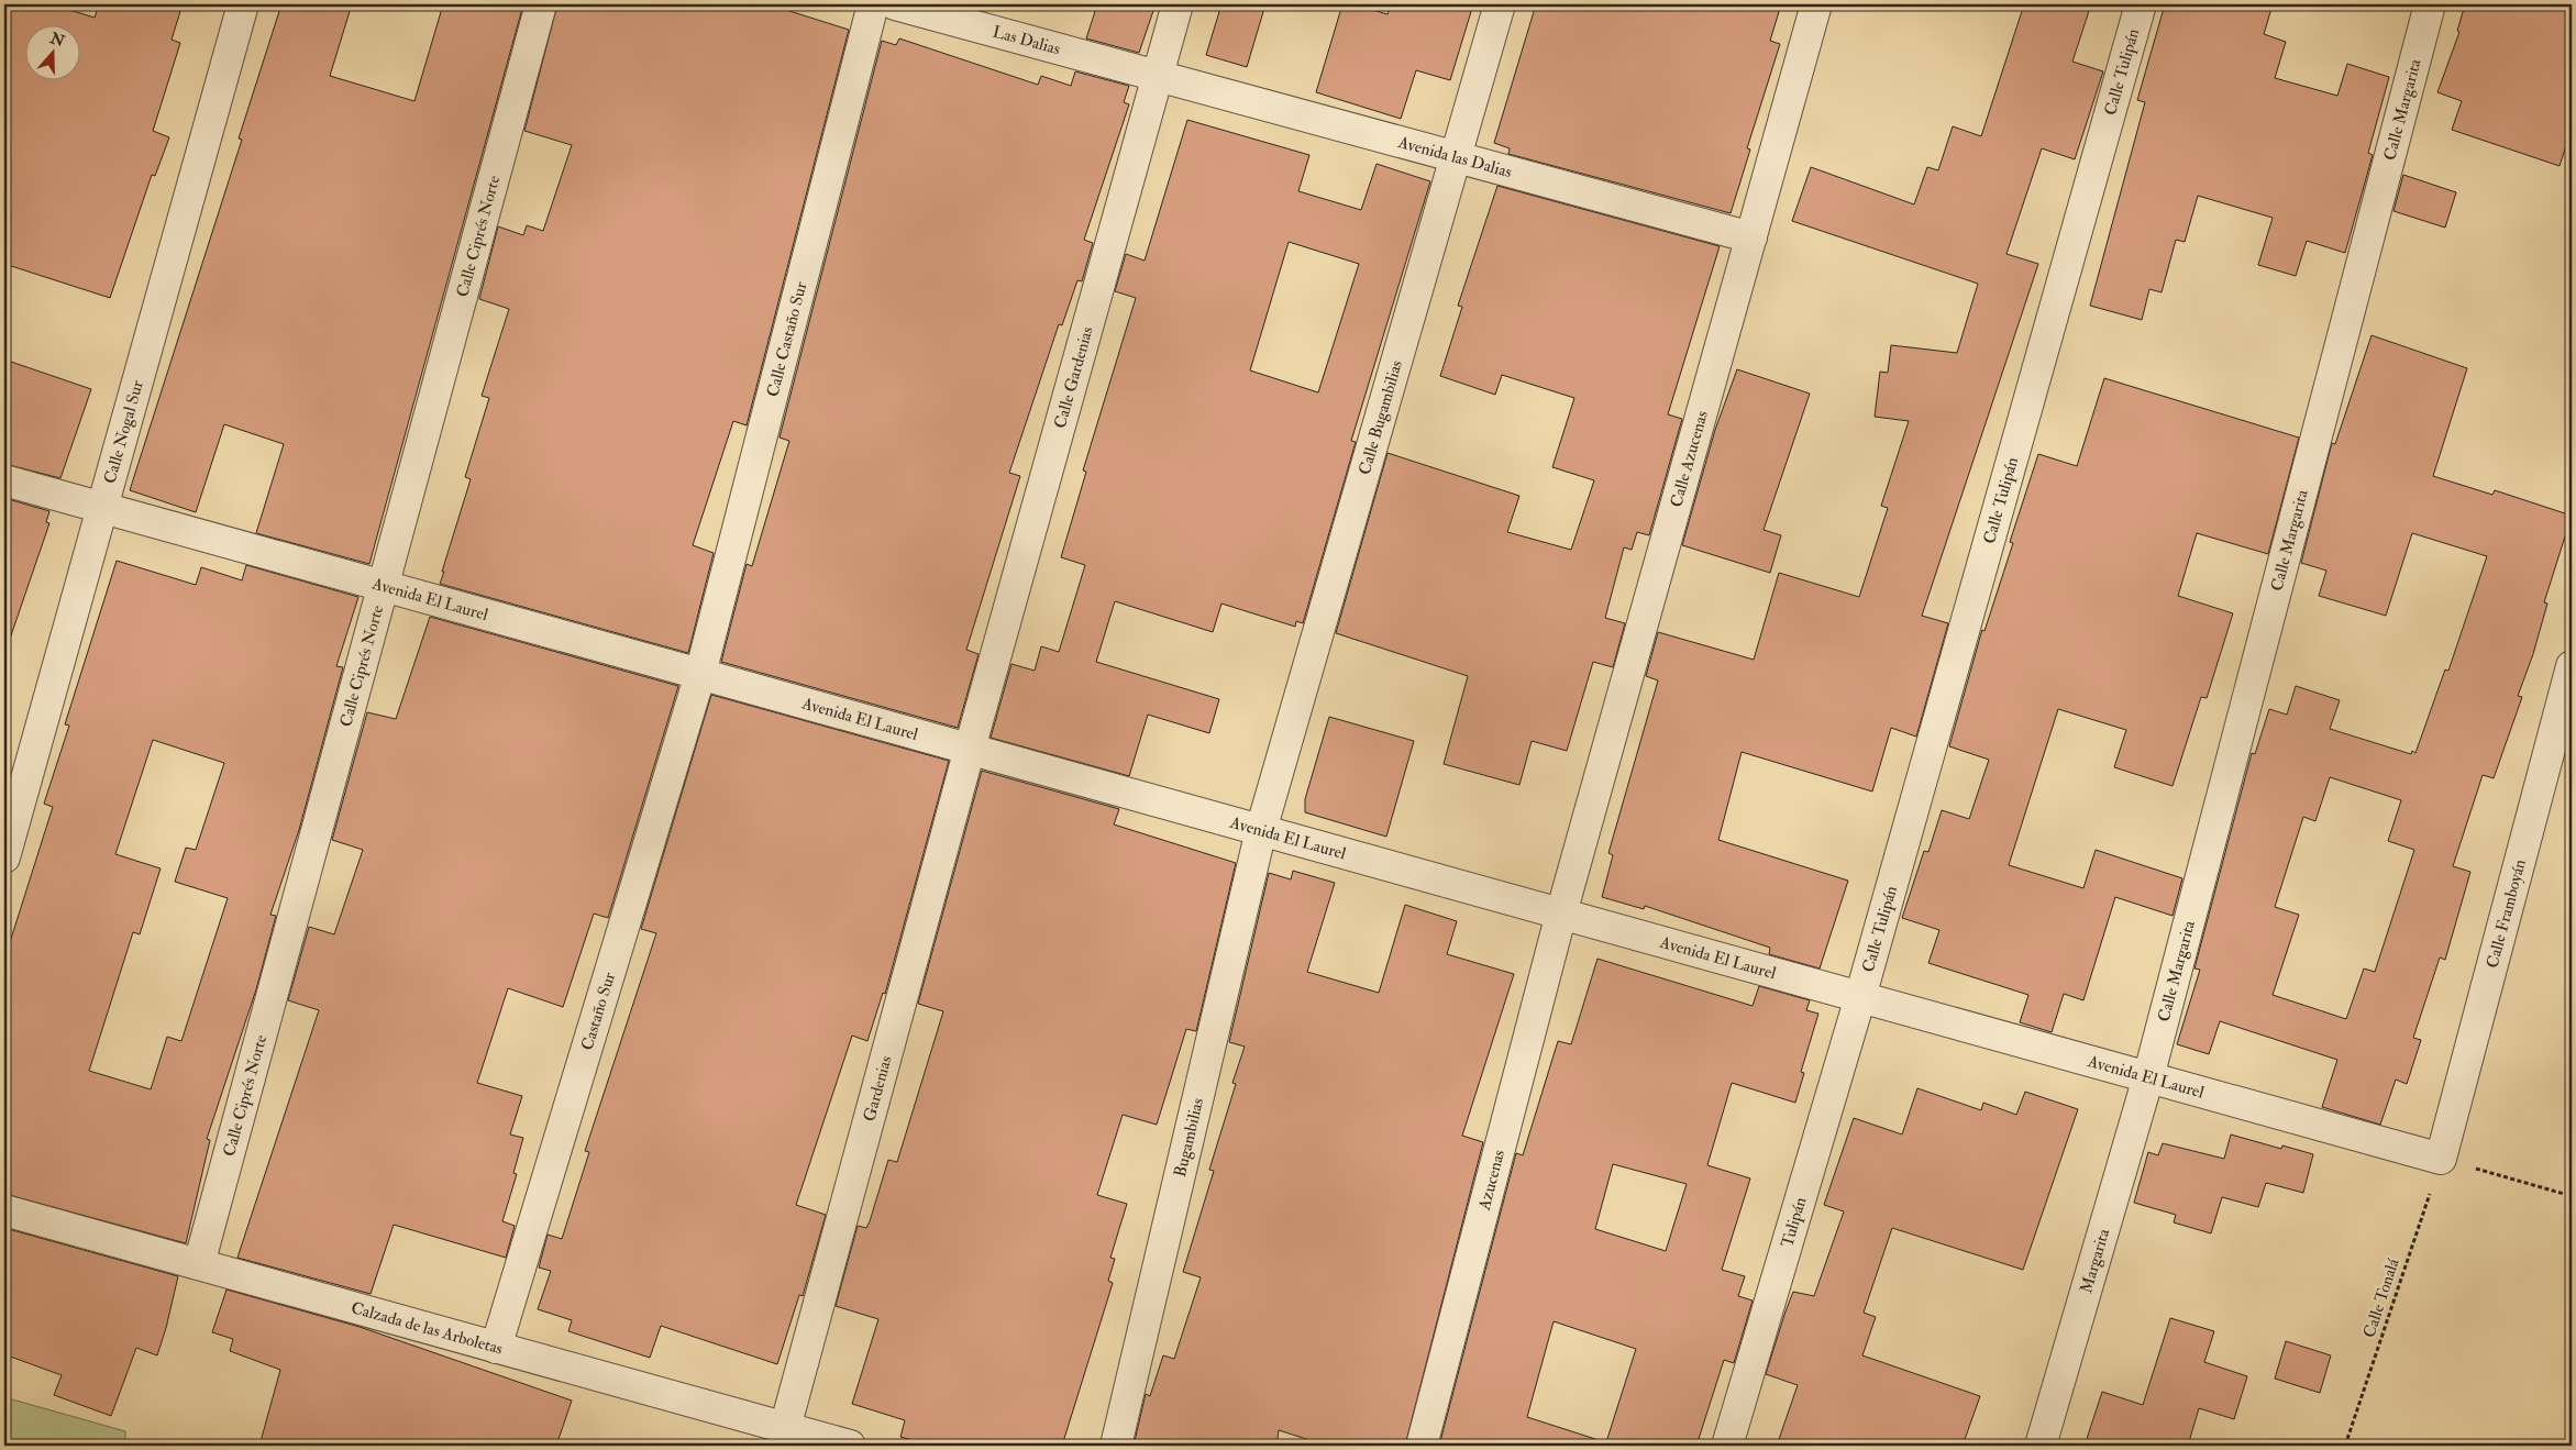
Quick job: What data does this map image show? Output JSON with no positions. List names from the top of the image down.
{
  "streets": {
    "street": [
      "Las Dalias",
      "Calle Tulipán",
      "Calle Margarita",
      "Avenida las Dalias",
      "Calle Ciprés Norte",
      "Calle Castaño Sur",
      "Calle Gardenias",
      "Calle Bugambilias",
      "Calle Nogal Sur",
      "Calle Azucenas",
      "Avenida El Laurel",
      "Calle Framboyán",
      "Castaño Sur",
      "Gardenias",
      "Bugambilias",
      "Azucenas",
      "Tulipán",
      "Margarita",
      "Calzada de las Arboletas"
    ],
    "path": ["Calle Tonalá"]
  },
  "crossings": [
    ["Las Dalias", "Avenida las Dalias"],
    ["Las Dalias", "Calle Gardenias"],
    ["Calle Tulipán", "Avenida El Laurel"],
    ["Calle Tulipán", "Tulipán"],
    ["Calle Margarita", "Avenida El Laurel"],
    ["Calle Margarita", "Margarita"],
    ["Avenida las Dalias", "Calle Gardenias"],
    ["Avenida las Dalias", "Calle Bugambilias"],
    ["Avenida las Dalias", "Calle Azucenas"],
    ["Calle Ciprés Norte", "Avenida El Laurel"],
    ["Calle Ciprés Norte", "Calzada de las Arboletas"],
    ["Calle Castaño Sur", "Avenida El Laurel"],
    ["Calle Castaño Sur", "Castaño Sur"],
    ["Calle Gardenias", "Avenida El Laurel"],
    ["Calle Gardenias", "Gardenias"],
    ["Calle Bugambilias", "Avenida El Laurel"],
    ["Calle Bugambilias", "Bugambilias"],
    ["Calle Nogal Sur", "Avenida El Laurel"],
    ["Calle Azucenas", "Avenida El Laurel"],
    ["Calle Azucenas", "Azucenas"],
    ["Avenida El Laurel", "Calle Framboyán"],
    ["Avenida El Laurel", "Castaño Sur"],
    ["Avenida El Laurel", "Gardenias"],
    ["Avenida El Laurel", "Bugambilias"],
    ["Avenida El Laurel", "Azucenas"],
    ["Avenida El Laurel", "Tulipán"],
    ["Avenida El Laurel", "Margarita"],
    ["Avenida El Laurel", "Calle Tonalá"],
    ["Calle Framboyán", "Calle Tonalá"],
    ["Castaño Sur", "Calzada de las Arboletas"],
    ["Gardenias", "Calzada de las Arboletas"]
  ],
  "north": "top"
}
